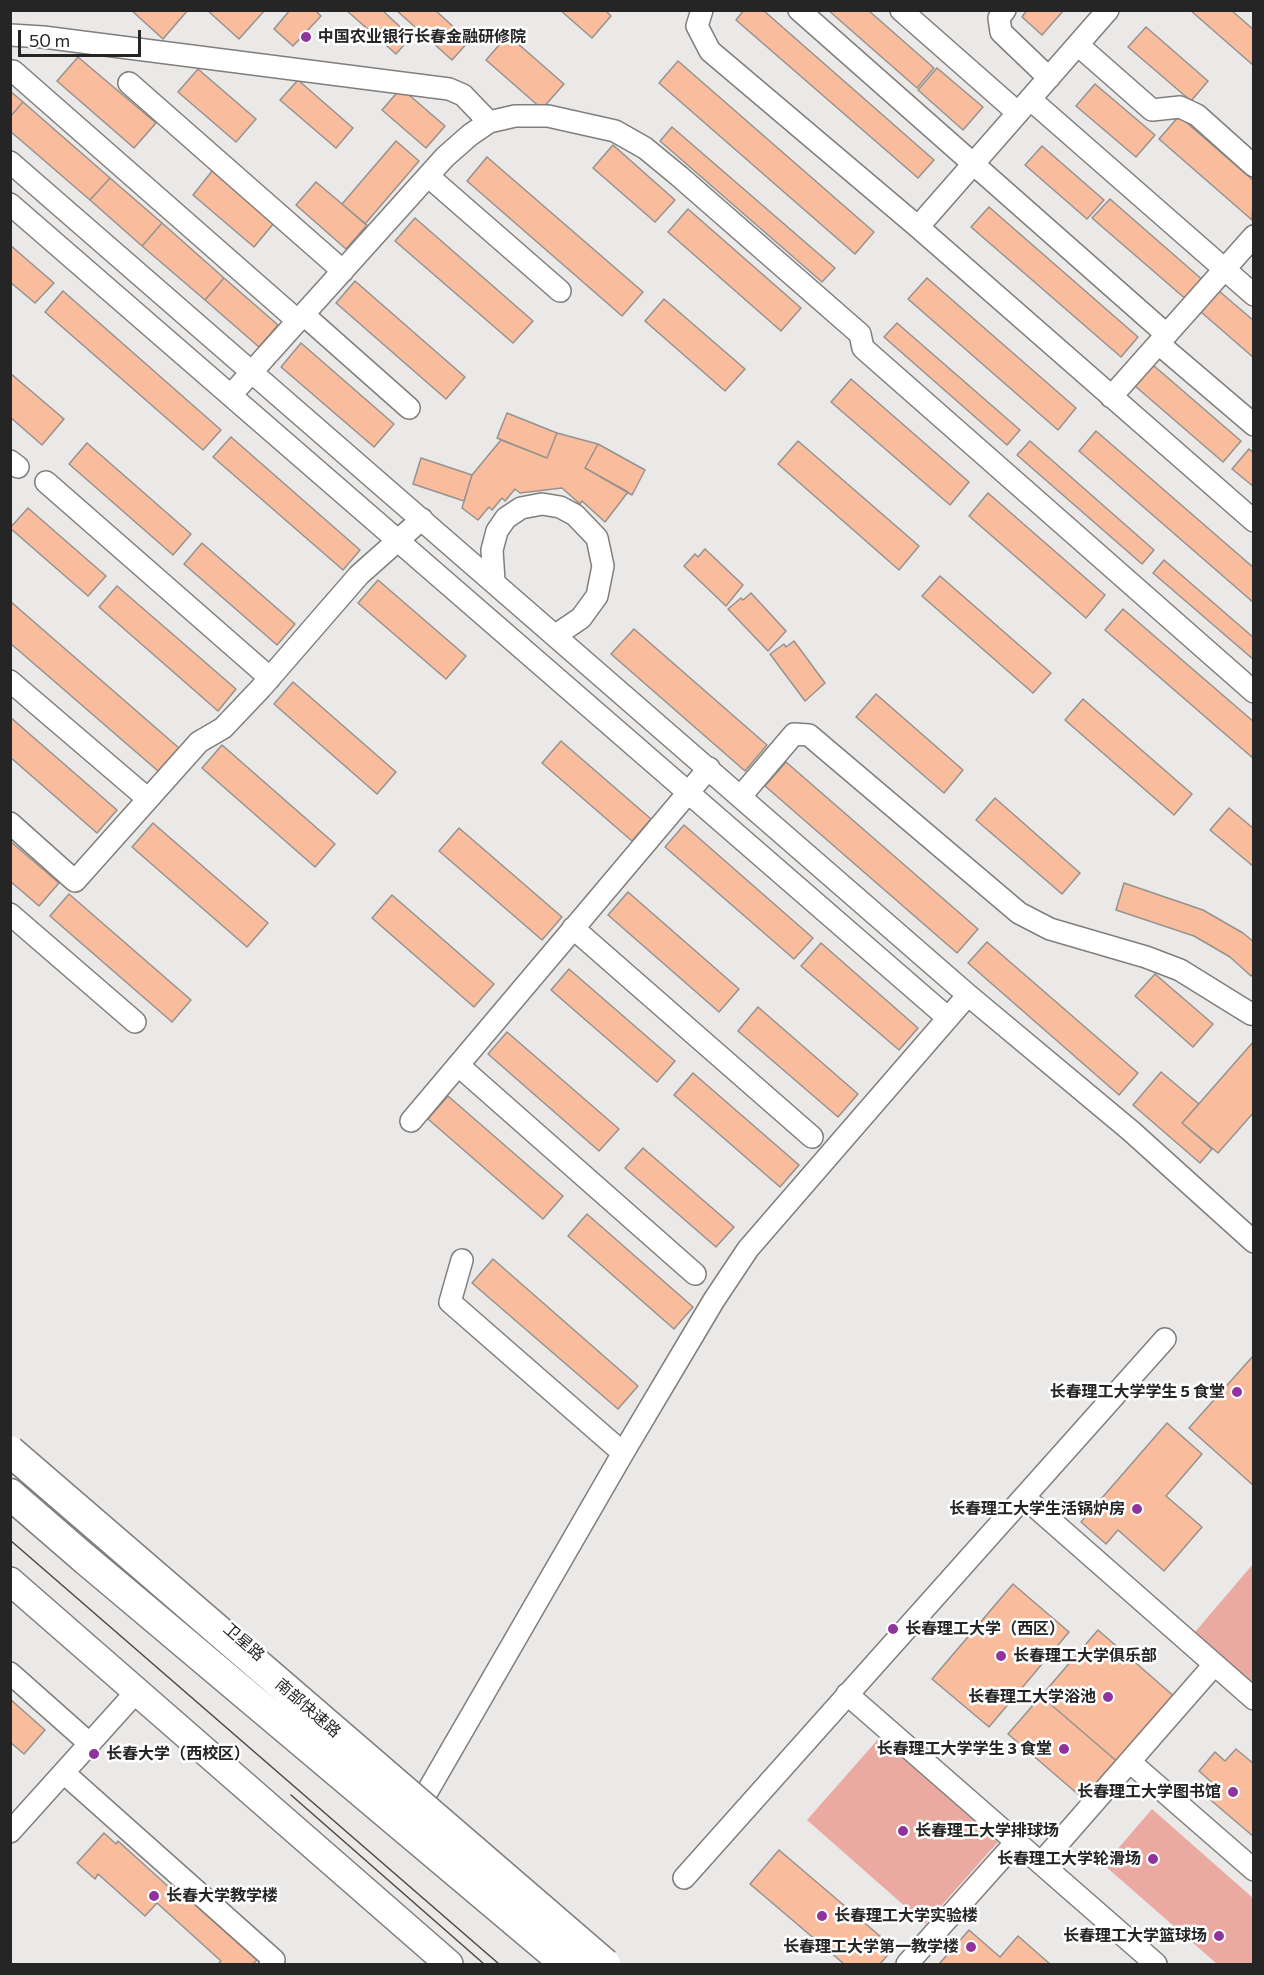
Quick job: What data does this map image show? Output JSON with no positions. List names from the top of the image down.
{
  "streets": {
    "highway": ["南部快速路"],
    "main road": ["卫星路"]
  },
  "crossings": [
    ["卫星路", "南部快速路"]
  ],
  "places": [
    "中国农业银行长春金融研修院",
    "长春理工大学学生 5 食堂",
    "长春理工大学生活锅炉房",
    "长春理工大学（西区）",
    "长春理工大学俱乐部",
    "长春理工大学浴池",
    "长春理工大学学生 3 食堂",
    "长春大学（西校区）",
    "长春理工大学图书馆",
    "长春理工大学排球场",
    "长春理工大学轮滑场",
    "长春大学教学楼",
    "长春理工大学实验楼",
    "长春理工大学篮球场",
    "长春理工大学第一教学楼"
  ],
  "scale_bar": "50 m"
}
